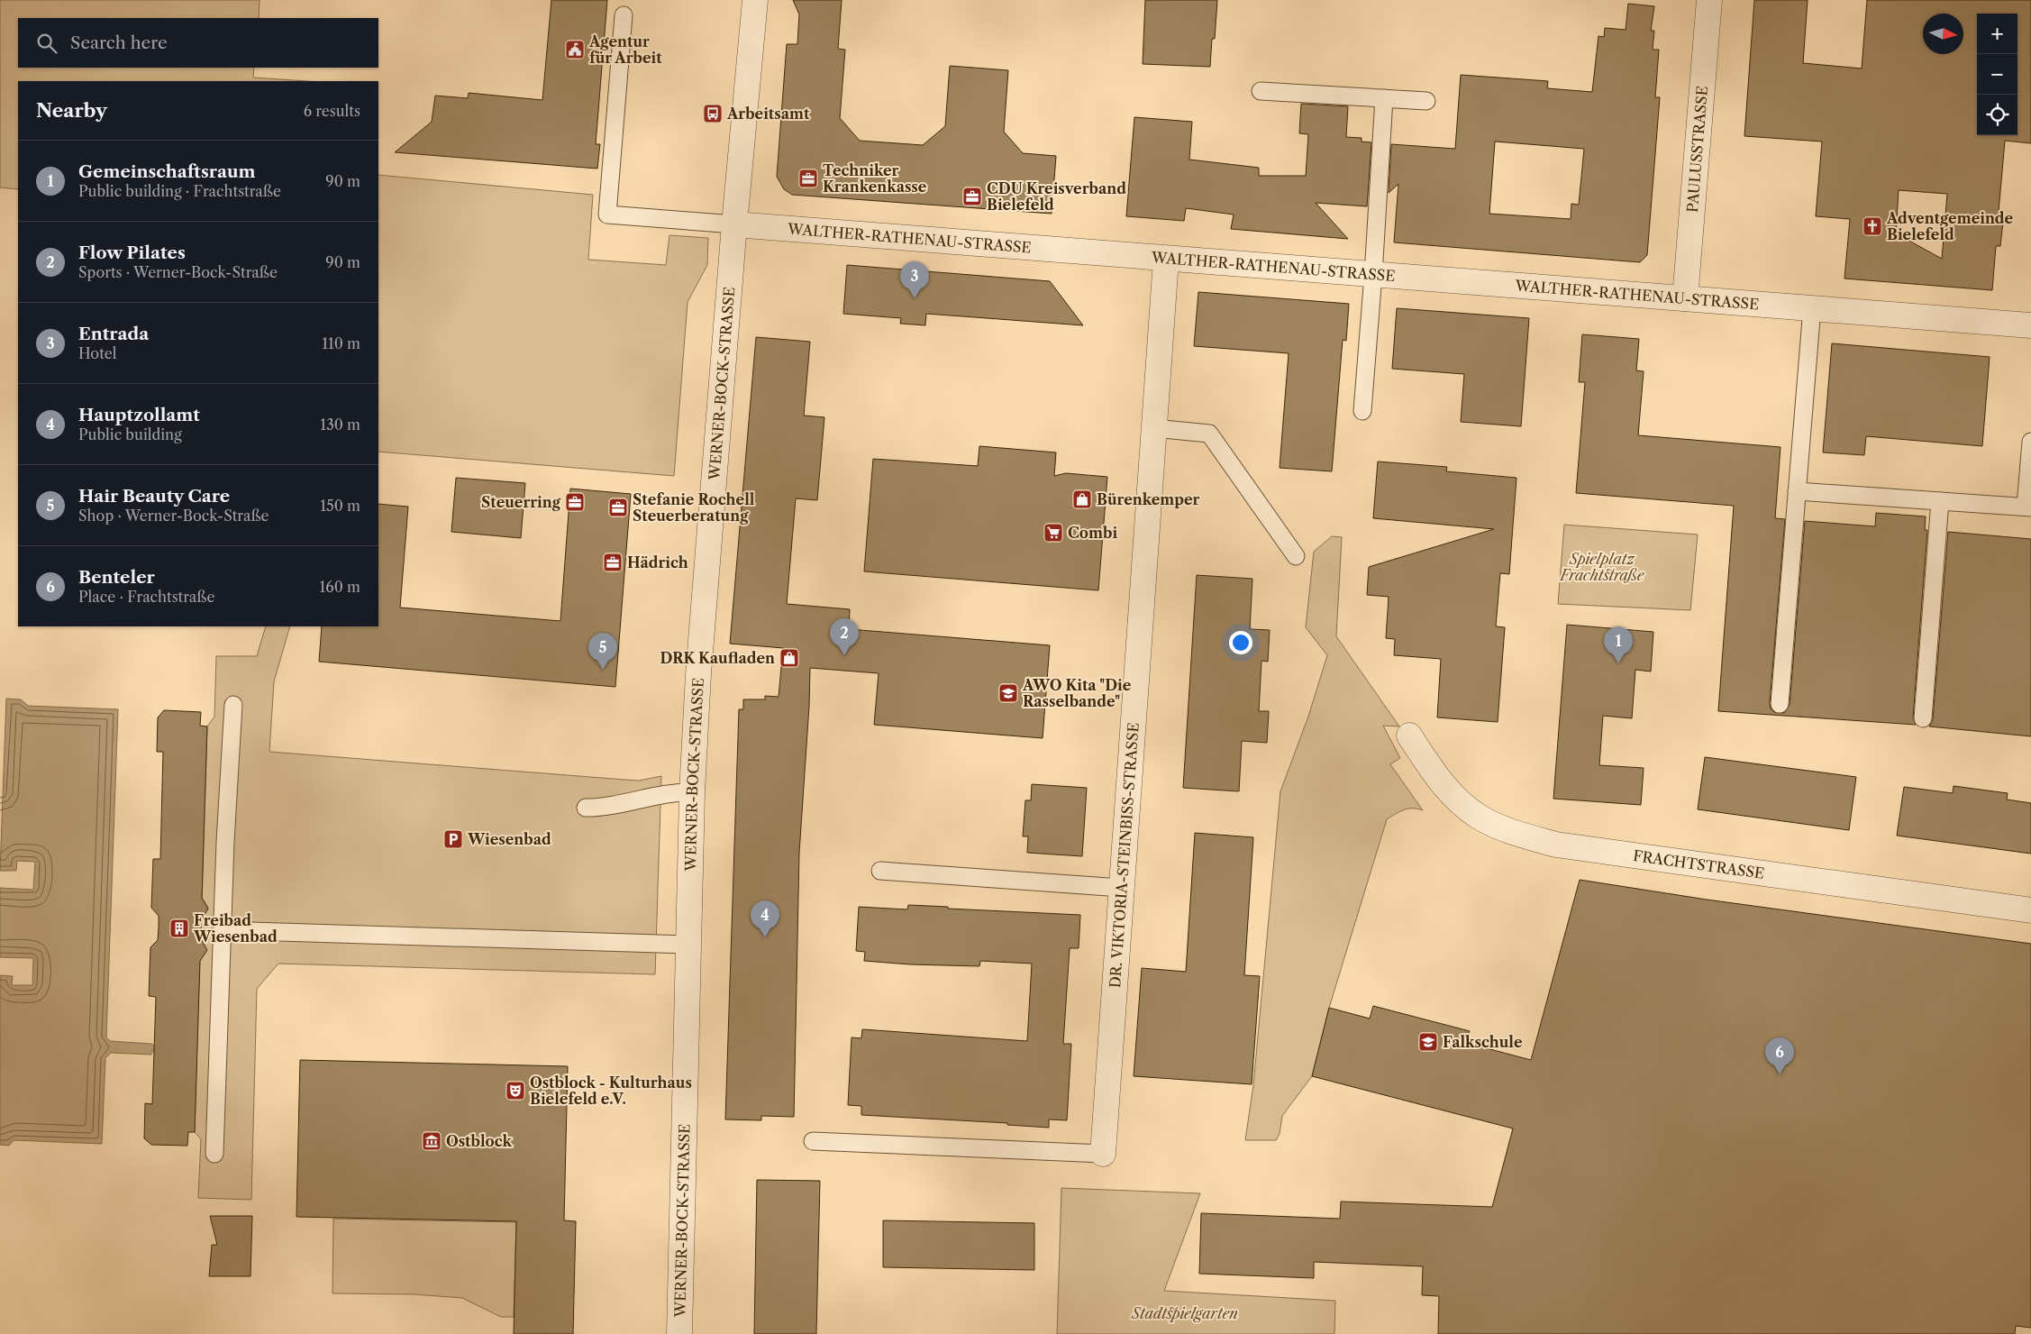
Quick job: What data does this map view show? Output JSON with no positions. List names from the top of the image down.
{
  "streets": {
    "street": [
      "PAULUSSTRASSE",
      "WALTHER-RATHENAU-STRASSE",
      "WERNER-BOCK-STRASSE",
      "DR. VIKTORIA-STEINBISS-STRASSE",
      "FRACHTSTRASSE"
    ]
  },
  "crossings": [
    ["PAULUSSTRASSE", "WALTHER-RATHENAU-STRASSE"],
    ["WALTHER-RATHENAU-STRASSE", "WERNER-BOCK-STRASSE"],
    ["WALTHER-RATHENAU-STRASSE", "DR. VIKTORIA-STEINBISS-STRASSE"]
  ],
  "parks": ["Spielplatz Frachtstraße", "Stadtspielgarten"],
  "places": {
    "public building": ["Agentur für Arbeit"],
    "bus stop": ["Arbeitsamt"],
    "office": [
      "Techniker Krankenkasse",
      "CDU Kreisverband Bielefeld",
      "Steuerring",
      "Stefanie Rochell Steuerberatung",
      "Hädrich"
    ],
    "church": ["Adventgemeinde Bielefeld"],
    "shop": ["Bürenkemper", "DRK Kaufladen"],
    "supermarket": ["Combi"],
    "school or university": ["AWO Kita \"Die Rasselbande\"", "Falkschule"],
    "parking": ["Wiesenbad"],
    "building": ["Freibad Wiesenbad"],
    "theatre": ["Ostblock - Kulturhaus Bielefeld e.V."],
    "museum": ["Ostblock"]
  },
  "north": "right",
  "page": {
    "map_buttons": ["+", "−"],
    "search": "Search here",
    "heading": ["Nearby", "6 results"],
    "list": [
      {
        "mark": "1",
        "name": "Gemeinschaftsraum",
        "note": "Public building · Frachtstraße",
        "value": "90 m"
      },
      {
        "mark": "2",
        "name": "Flow Pilates",
        "note": "Sports · Werner-Bock-Straße",
        "value": "90 m"
      },
      {
        "mark": "3",
        "name": "Entrada",
        "note": "Hotel",
        "value": "110 m"
      },
      {
        "mark": "4",
        "name": "Hauptzollamt",
        "note": "Public building",
        "value": "130 m"
      },
      {
        "mark": "5",
        "name": "Hair Beauty Care",
        "note": "Shop · Werner-Bock-Straße",
        "value": "150 m"
      },
      {
        "mark": "6",
        "name": "Benteler",
        "note": "Place · Frachtstraße",
        "value": "160 m"
      }
    ],
    "pins": [
      "3",
      "2",
      "1",
      "5",
      "4",
      "6"
    ]
  }
}
